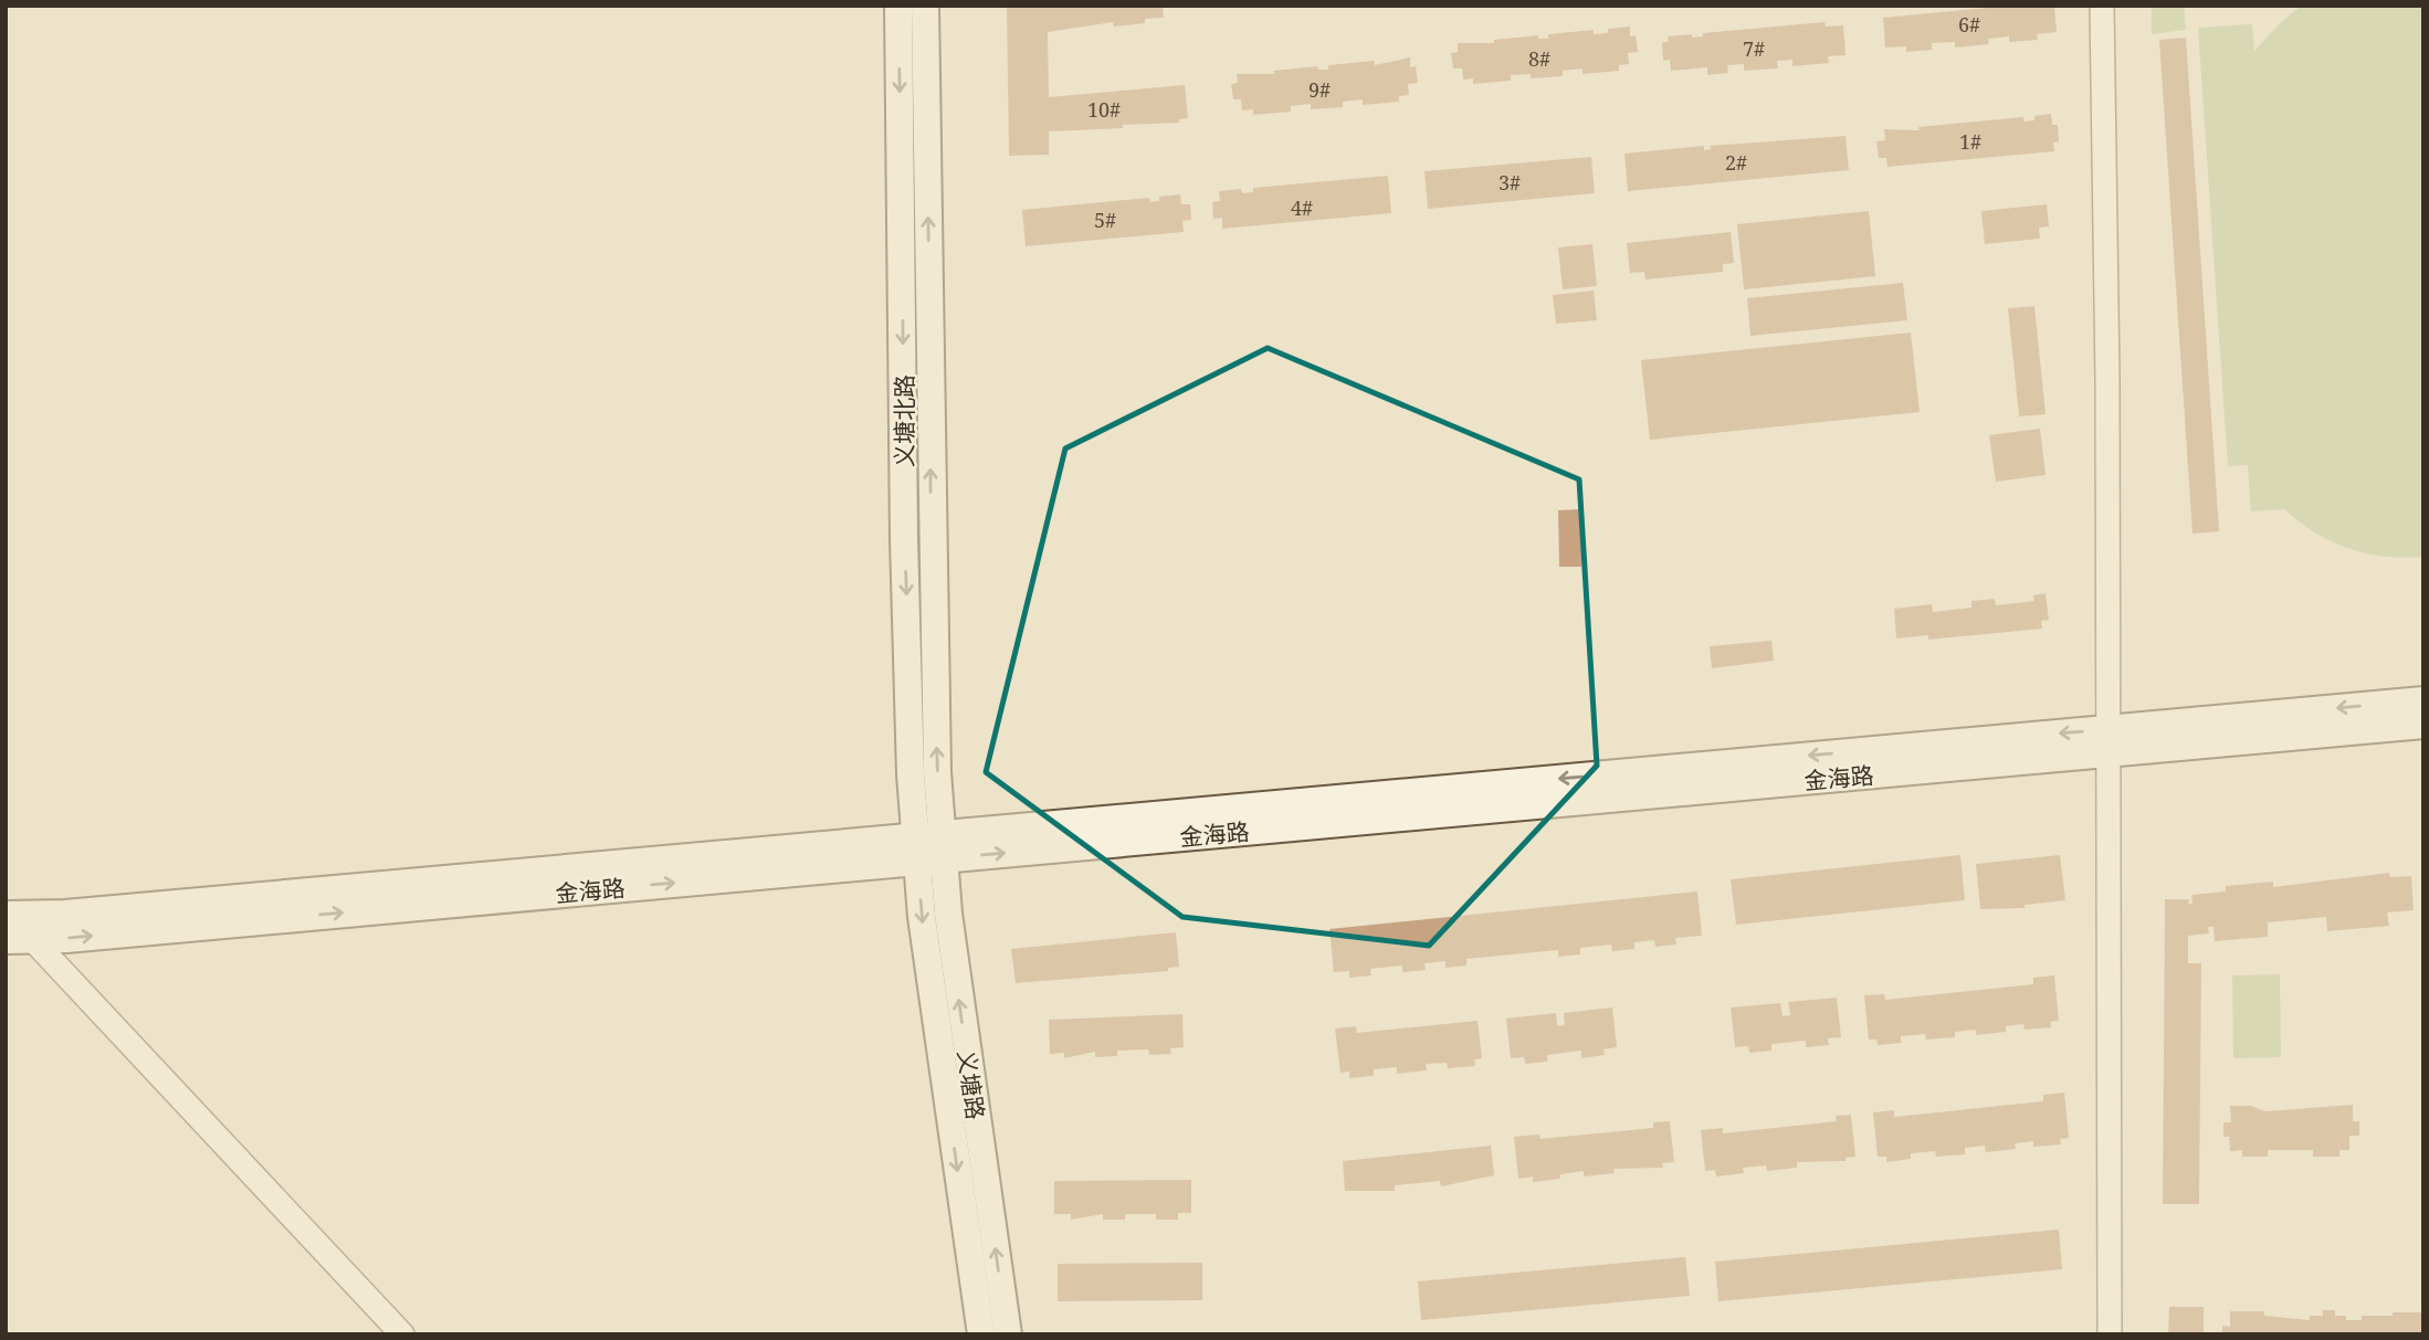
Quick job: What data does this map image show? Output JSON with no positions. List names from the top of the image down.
{
  "streets": {
    "main road": ["义塘北路", "金海路", "义塘路"]
  },
  "crossings": [
    ["义塘北路", "金海路"],
    ["义塘北路", "义塘路"],
    ["金海路", "义塘路"]
  ],
  "house_numbers": [
    "6#",
    "7#",
    "8#",
    "9#",
    "10#",
    "1#",
    "2#",
    "3#",
    "4#",
    "5#"
  ]
}
